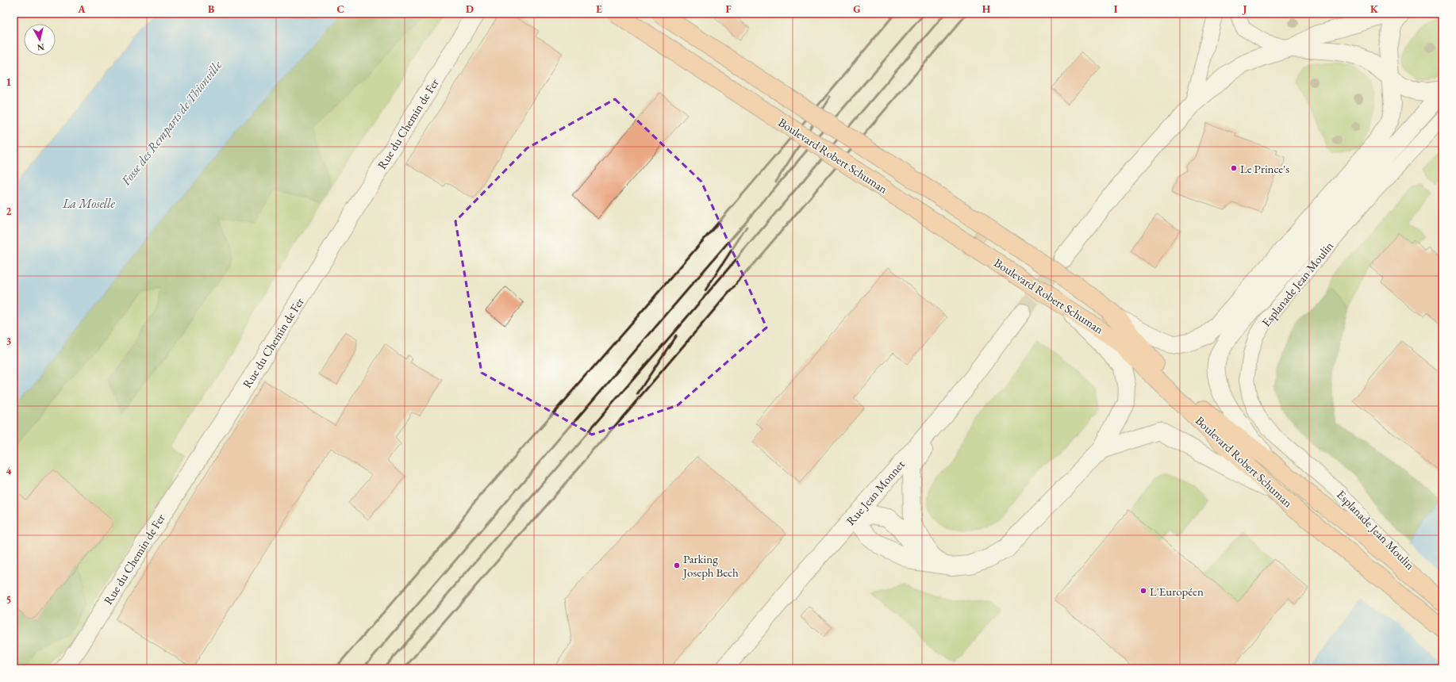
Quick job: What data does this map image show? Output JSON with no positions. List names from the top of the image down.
{
  "streets": {
    "main road": ["Boulevard Robert Schuman"],
    "street": ["Rue du Chemin de Fer", "Esplanade Jean Moulin", "Rue Jean Monnet"]
  },
  "crossings": [
    ["Boulevard Robert Schuman", "Esplanade Jean Moulin"]
  ],
  "water": ["Fosse des Remparts de Thionville", "La Moselle"],
  "places": ["Le Prince's", "Parking Joseph Bech", "L'Européen"],
  "north": "bottom",
  "grid": {
    "columns": [
      "A",
      "B",
      "C",
      "D",
      "E",
      "F",
      "G",
      "H",
      "I",
      "J",
      "K"
    ],
    "rows": [
      "1",
      "2",
      "3",
      "4",
      "5"
    ]
  }
}
